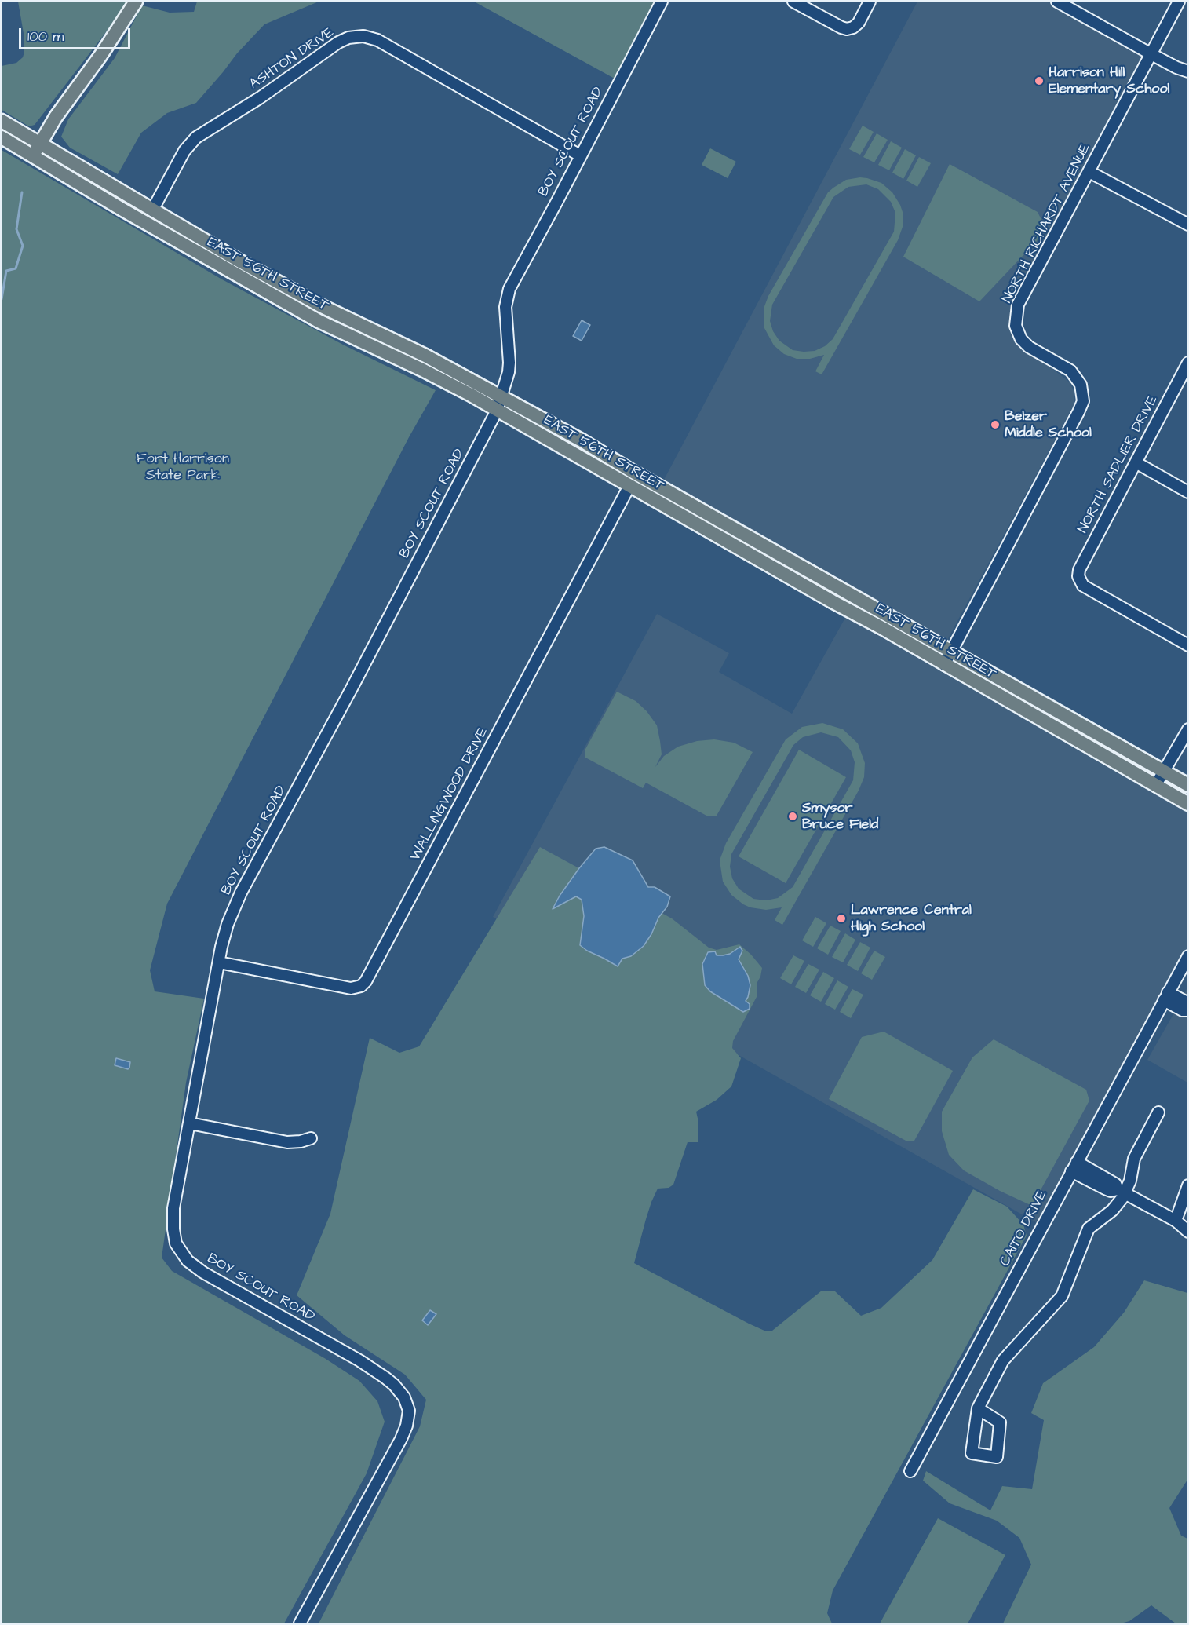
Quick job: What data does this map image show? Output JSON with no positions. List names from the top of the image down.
{
  "streets": {
    "main road": ["EAST 56TH STREET"],
    "street": [
      "ASHTON DRIVE",
      "BOY SCOUT ROAD",
      "NORTH RICHARDT AVENUE",
      "NORTH SADLIER DRIVE",
      "WALLINGWOOD DRIVE",
      "CAITO DRIVE"
    ]
  },
  "crossings": [
    ["ASHTON DRIVE", "BOY SCOUT ROAD"],
    ["ASHTON DRIVE", "EAST 56TH STREET"],
    ["BOY SCOUT ROAD", "EAST 56TH STREET"],
    ["BOY SCOUT ROAD", "WALLINGWOOD DRIVE"],
    ["NORTH RICHARDT AVENUE", "EAST 56TH STREET"],
    ["EAST 56TH STREET", "WALLINGWOOD DRIVE"]
  ],
  "parks": ["Fort Harrison State Park"],
  "places": [
    "Harrison Hill Elementary School",
    "Belzer Middle School",
    "Smysor Bruce Field",
    "Lawrence Central High School"
  ],
  "scale_bar": "100 m"
}
